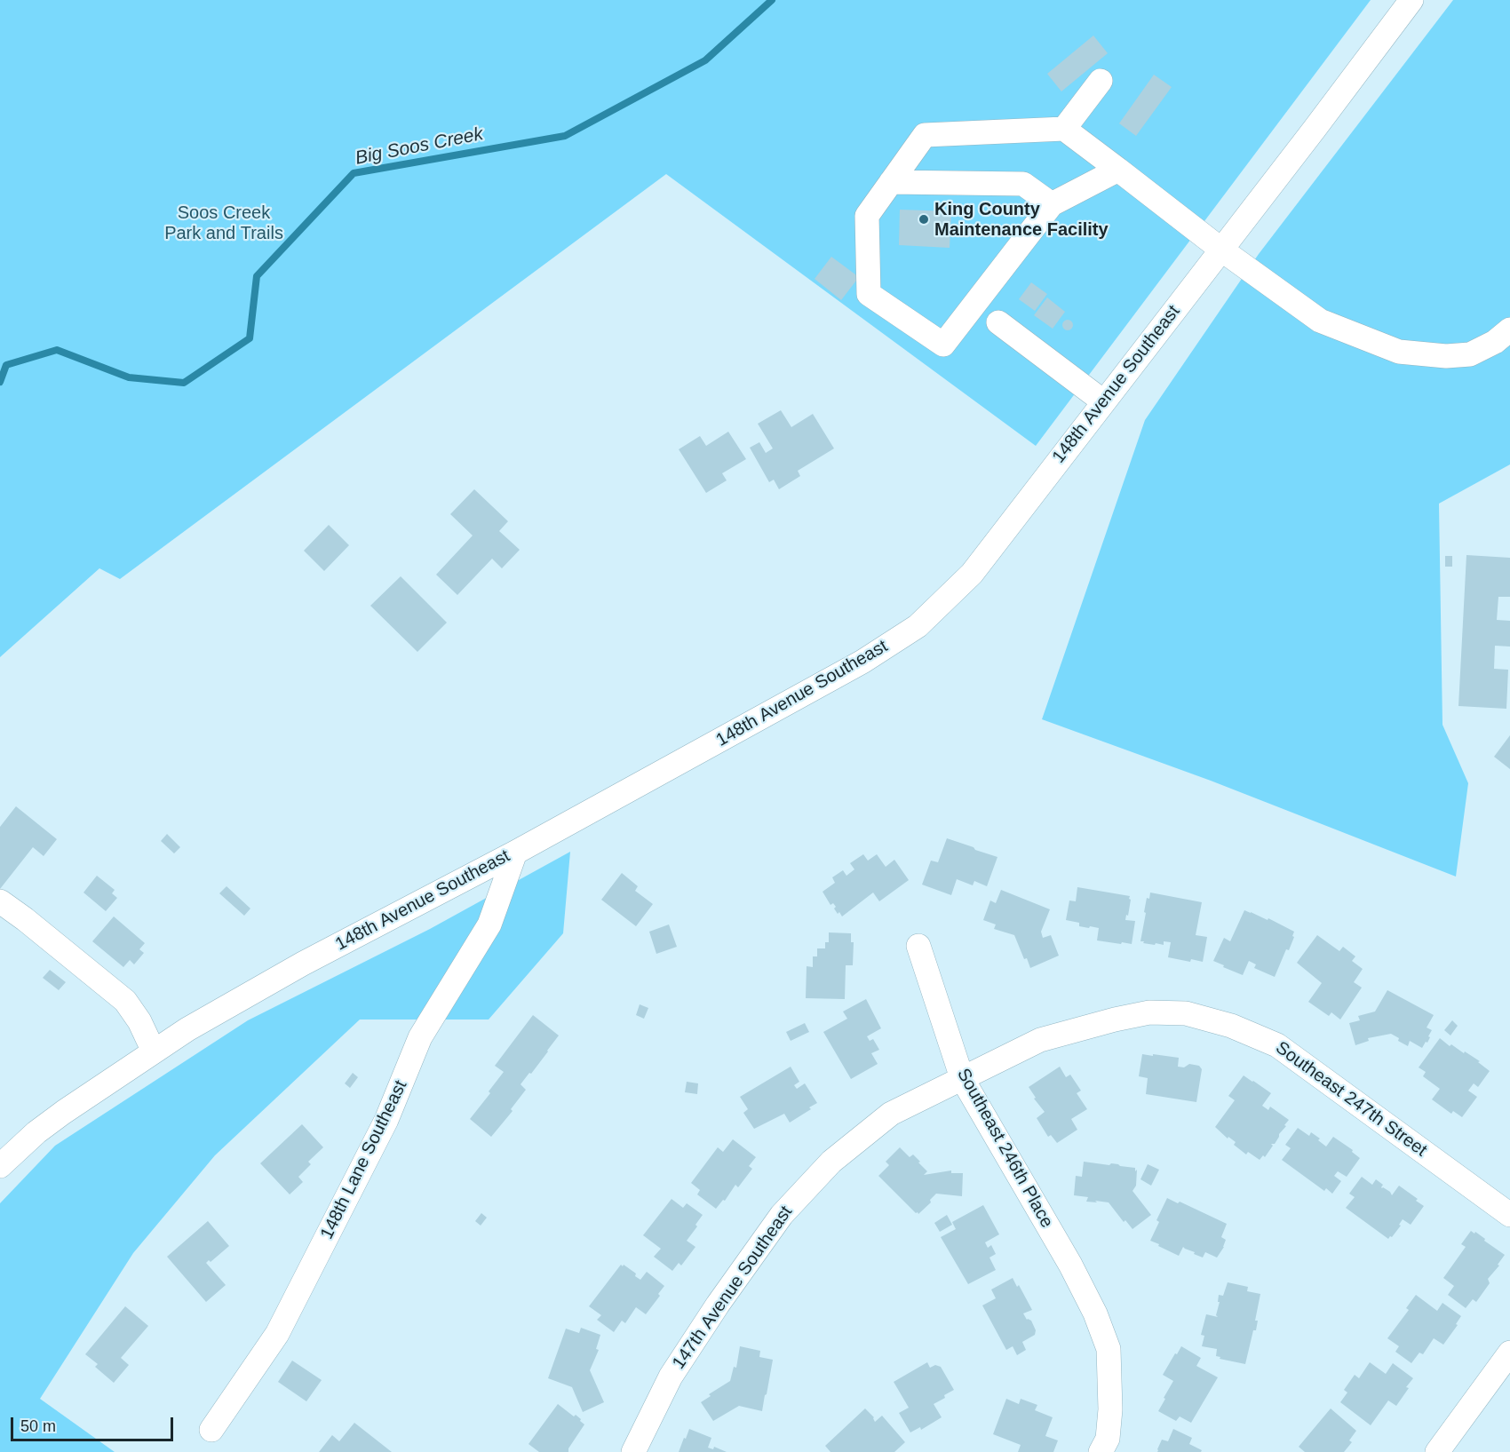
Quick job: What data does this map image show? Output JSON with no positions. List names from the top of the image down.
{
  "streets": {
    "street": [
      "148th Avenue Southeast",
      "Southeast 247th Street",
      "Southeast 246th Place",
      "148th Lane Southeast",
      "147th Avenue Southeast"
    ]
  },
  "crossings": [
    ["148th Avenue Southeast", "148th Lane Southeast"],
    ["Southeast 247th Street", "147th Avenue Southeast"],
    ["Southeast 246th Place", "147th Avenue Southeast"]
  ],
  "water": ["Big Soos Creek"],
  "parks": ["Soos Creek Park and Trails"],
  "places": ["King County Maintenance Facility"],
  "scale_bar": "50 m"
}
